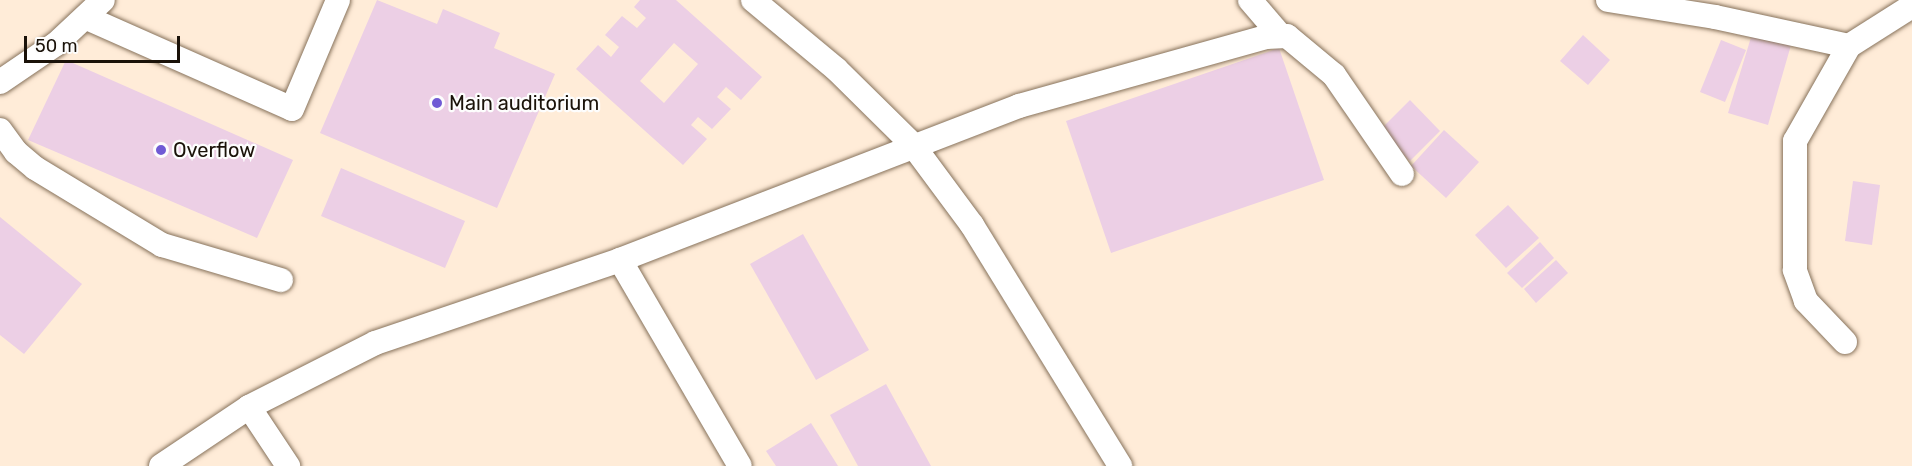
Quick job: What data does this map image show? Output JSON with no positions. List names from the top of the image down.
{
  "places": ["Main auditorium", "Overflow"],
  "scale_bar": "50 m"
}
